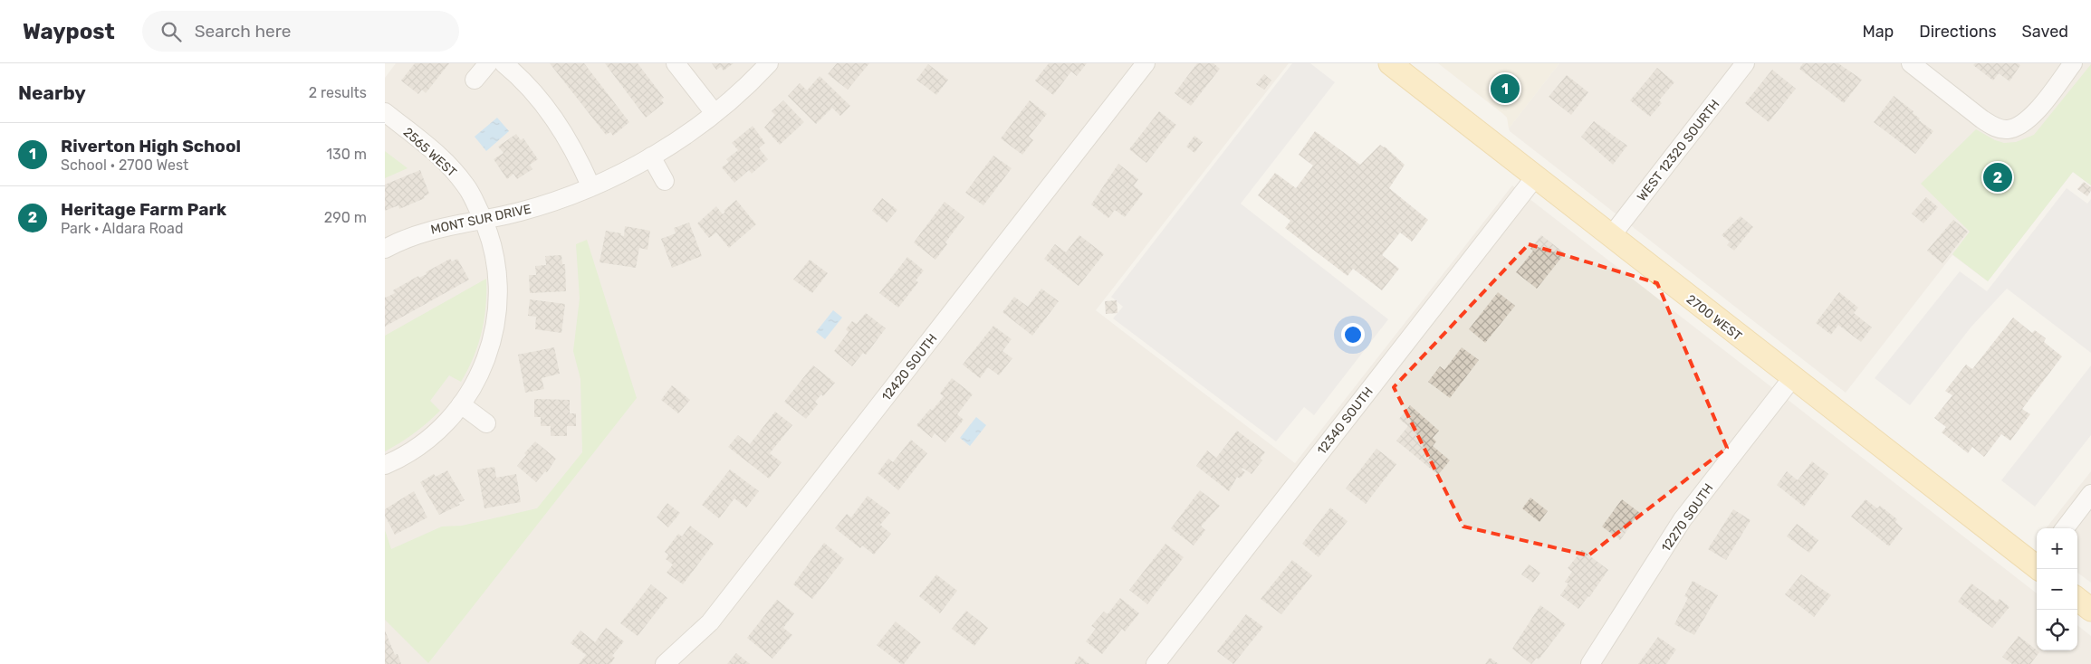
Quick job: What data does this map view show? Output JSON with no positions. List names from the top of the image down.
{
  "streets": {
    "main road": ["2700 WEST"],
    "street": [
      "WEST 12320 SOURTH",
      "2565 WEST",
      "MONT SUR DRIVE",
      "12420 SOUTH",
      "12340 SOUTH",
      "12270 SOUTH"
    ]
  },
  "crossings": [
    ["WEST 12320 SOURTH", "2700 WEST"],
    ["2565 WEST", "MONT SUR DRIVE"],
    ["2700 WEST", "12340 SOUTH"],
    ["2700 WEST", "12270 SOUTH"]
  ],
  "page": {
    "header": "Waypost",
    "search": "Search here",
    "nav": ["Map", "Directions", "Saved"],
    "heading": ["Nearby", "2 results"],
    "pins": ["1", "2"],
    "list": [
      {
        "mark": "1",
        "name": "Riverton High School",
        "note": "School · 2700 West",
        "value": "130 m"
      },
      {
        "mark": "2",
        "name": "Heritage Farm Park",
        "note": "Park · Aldara Road",
        "value": "290 m"
      }
    ],
    "map_buttons": ["+", "−"]
  }
}
